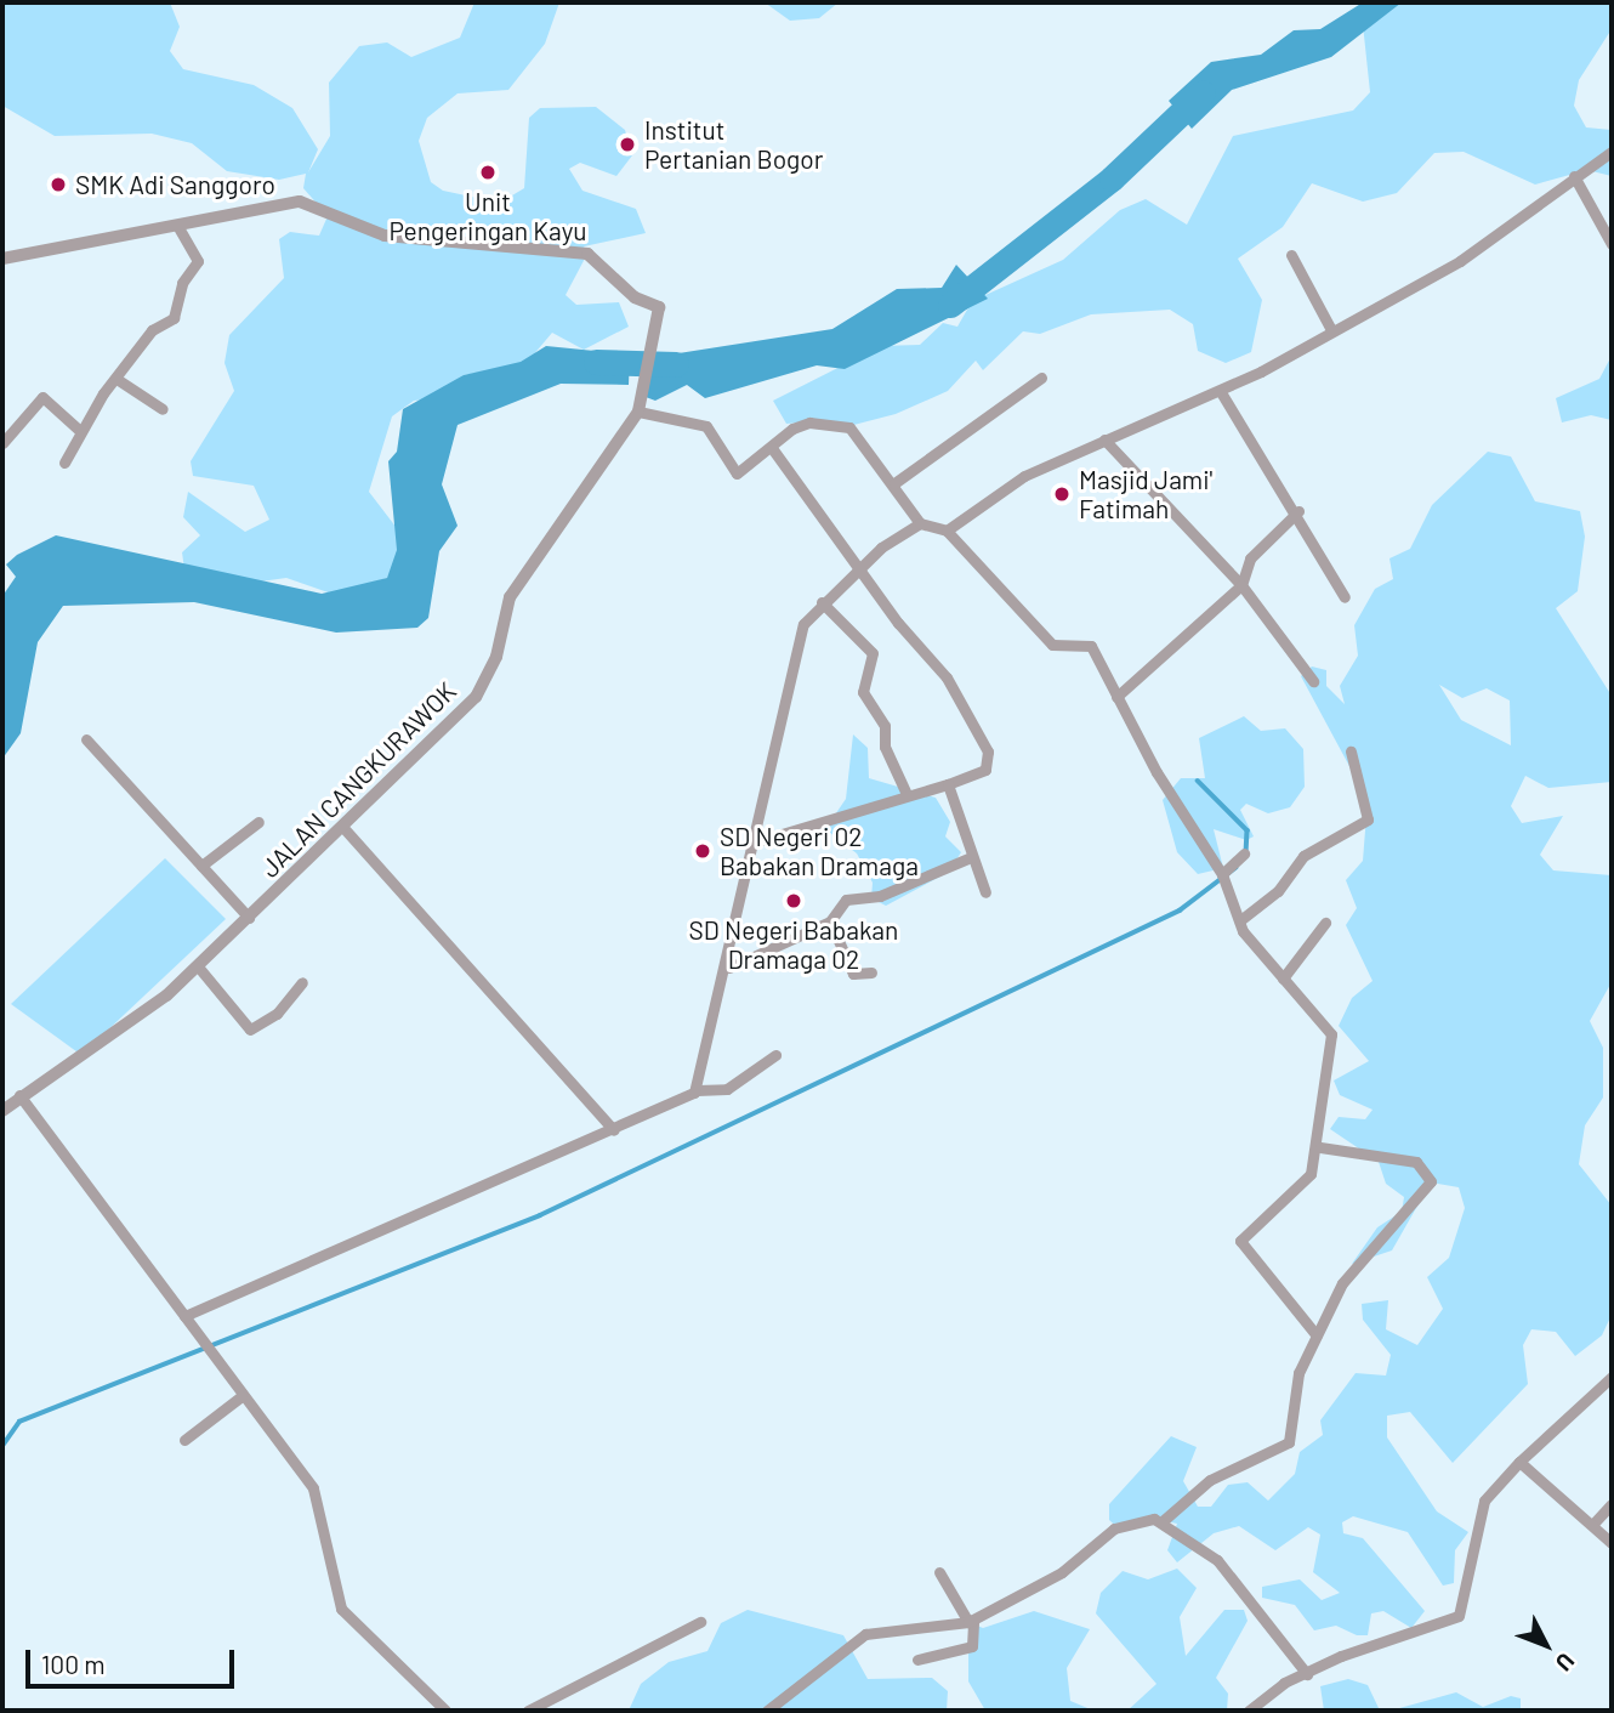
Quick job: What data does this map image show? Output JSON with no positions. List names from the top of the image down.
{
  "streets": {
    "street": ["JALAN CANGKURAWOK"]
  },
  "places": [
    "Institut Pertanian Bogor",
    "Unit Pengeringan Kayu",
    "SMK Adi Sanggoro",
    "Masjid Jami' Fatimah",
    "SD Negeri 02 Babakan Dramaga",
    "SD Negeri Babakan Dramaga 02"
  ],
  "scale_bar": "100 m",
  "north": "bottom right"
}
